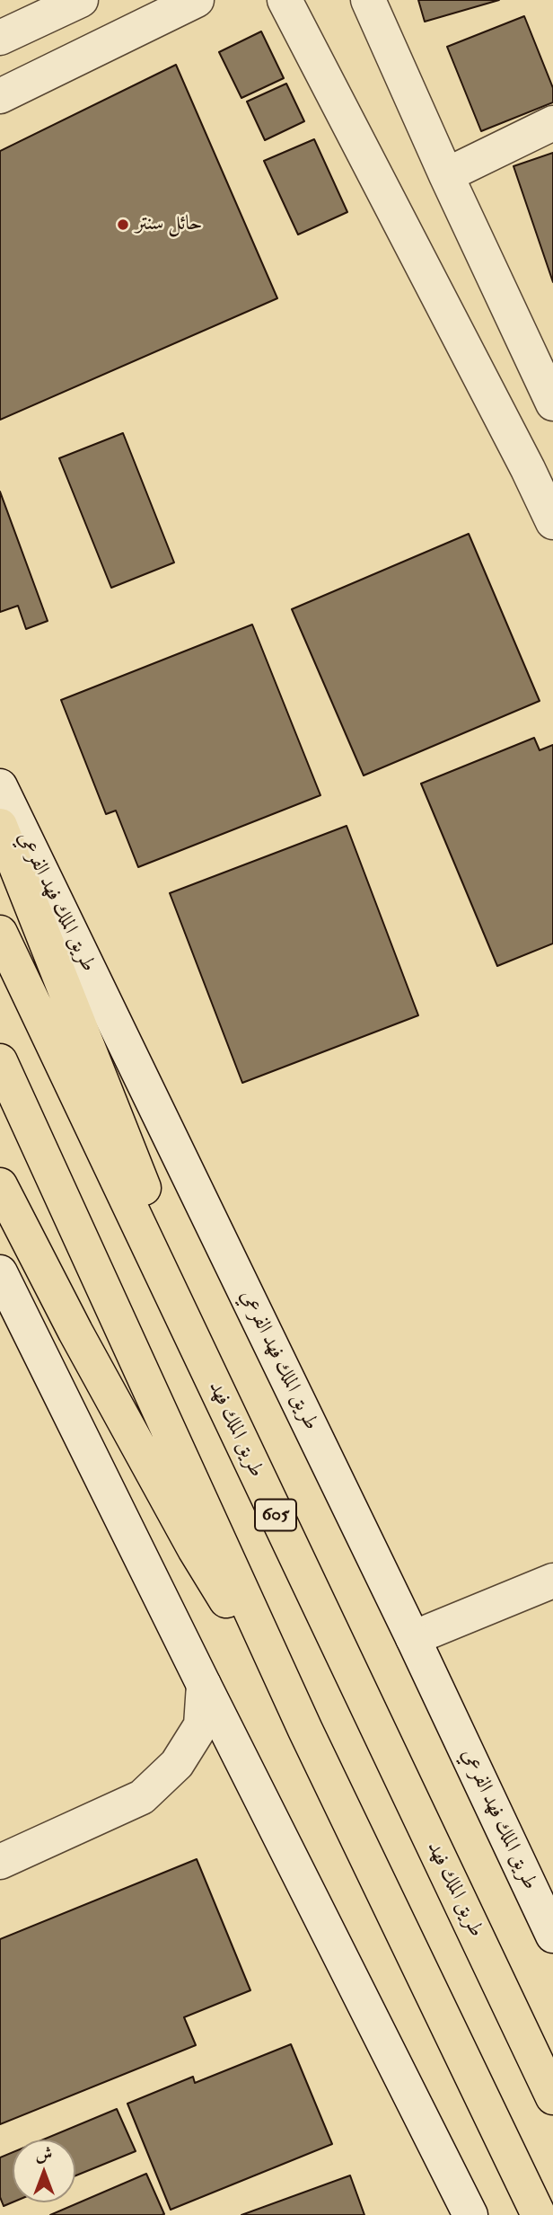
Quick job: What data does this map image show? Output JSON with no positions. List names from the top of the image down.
{
  "streets": {
    "highway": ["طريق الملك فهد", "605"],
    "main road": ["طريق الملك فهد الفرعي"]
  },
  "places": ["حائل سنتر"],
  "north": "top"
}
